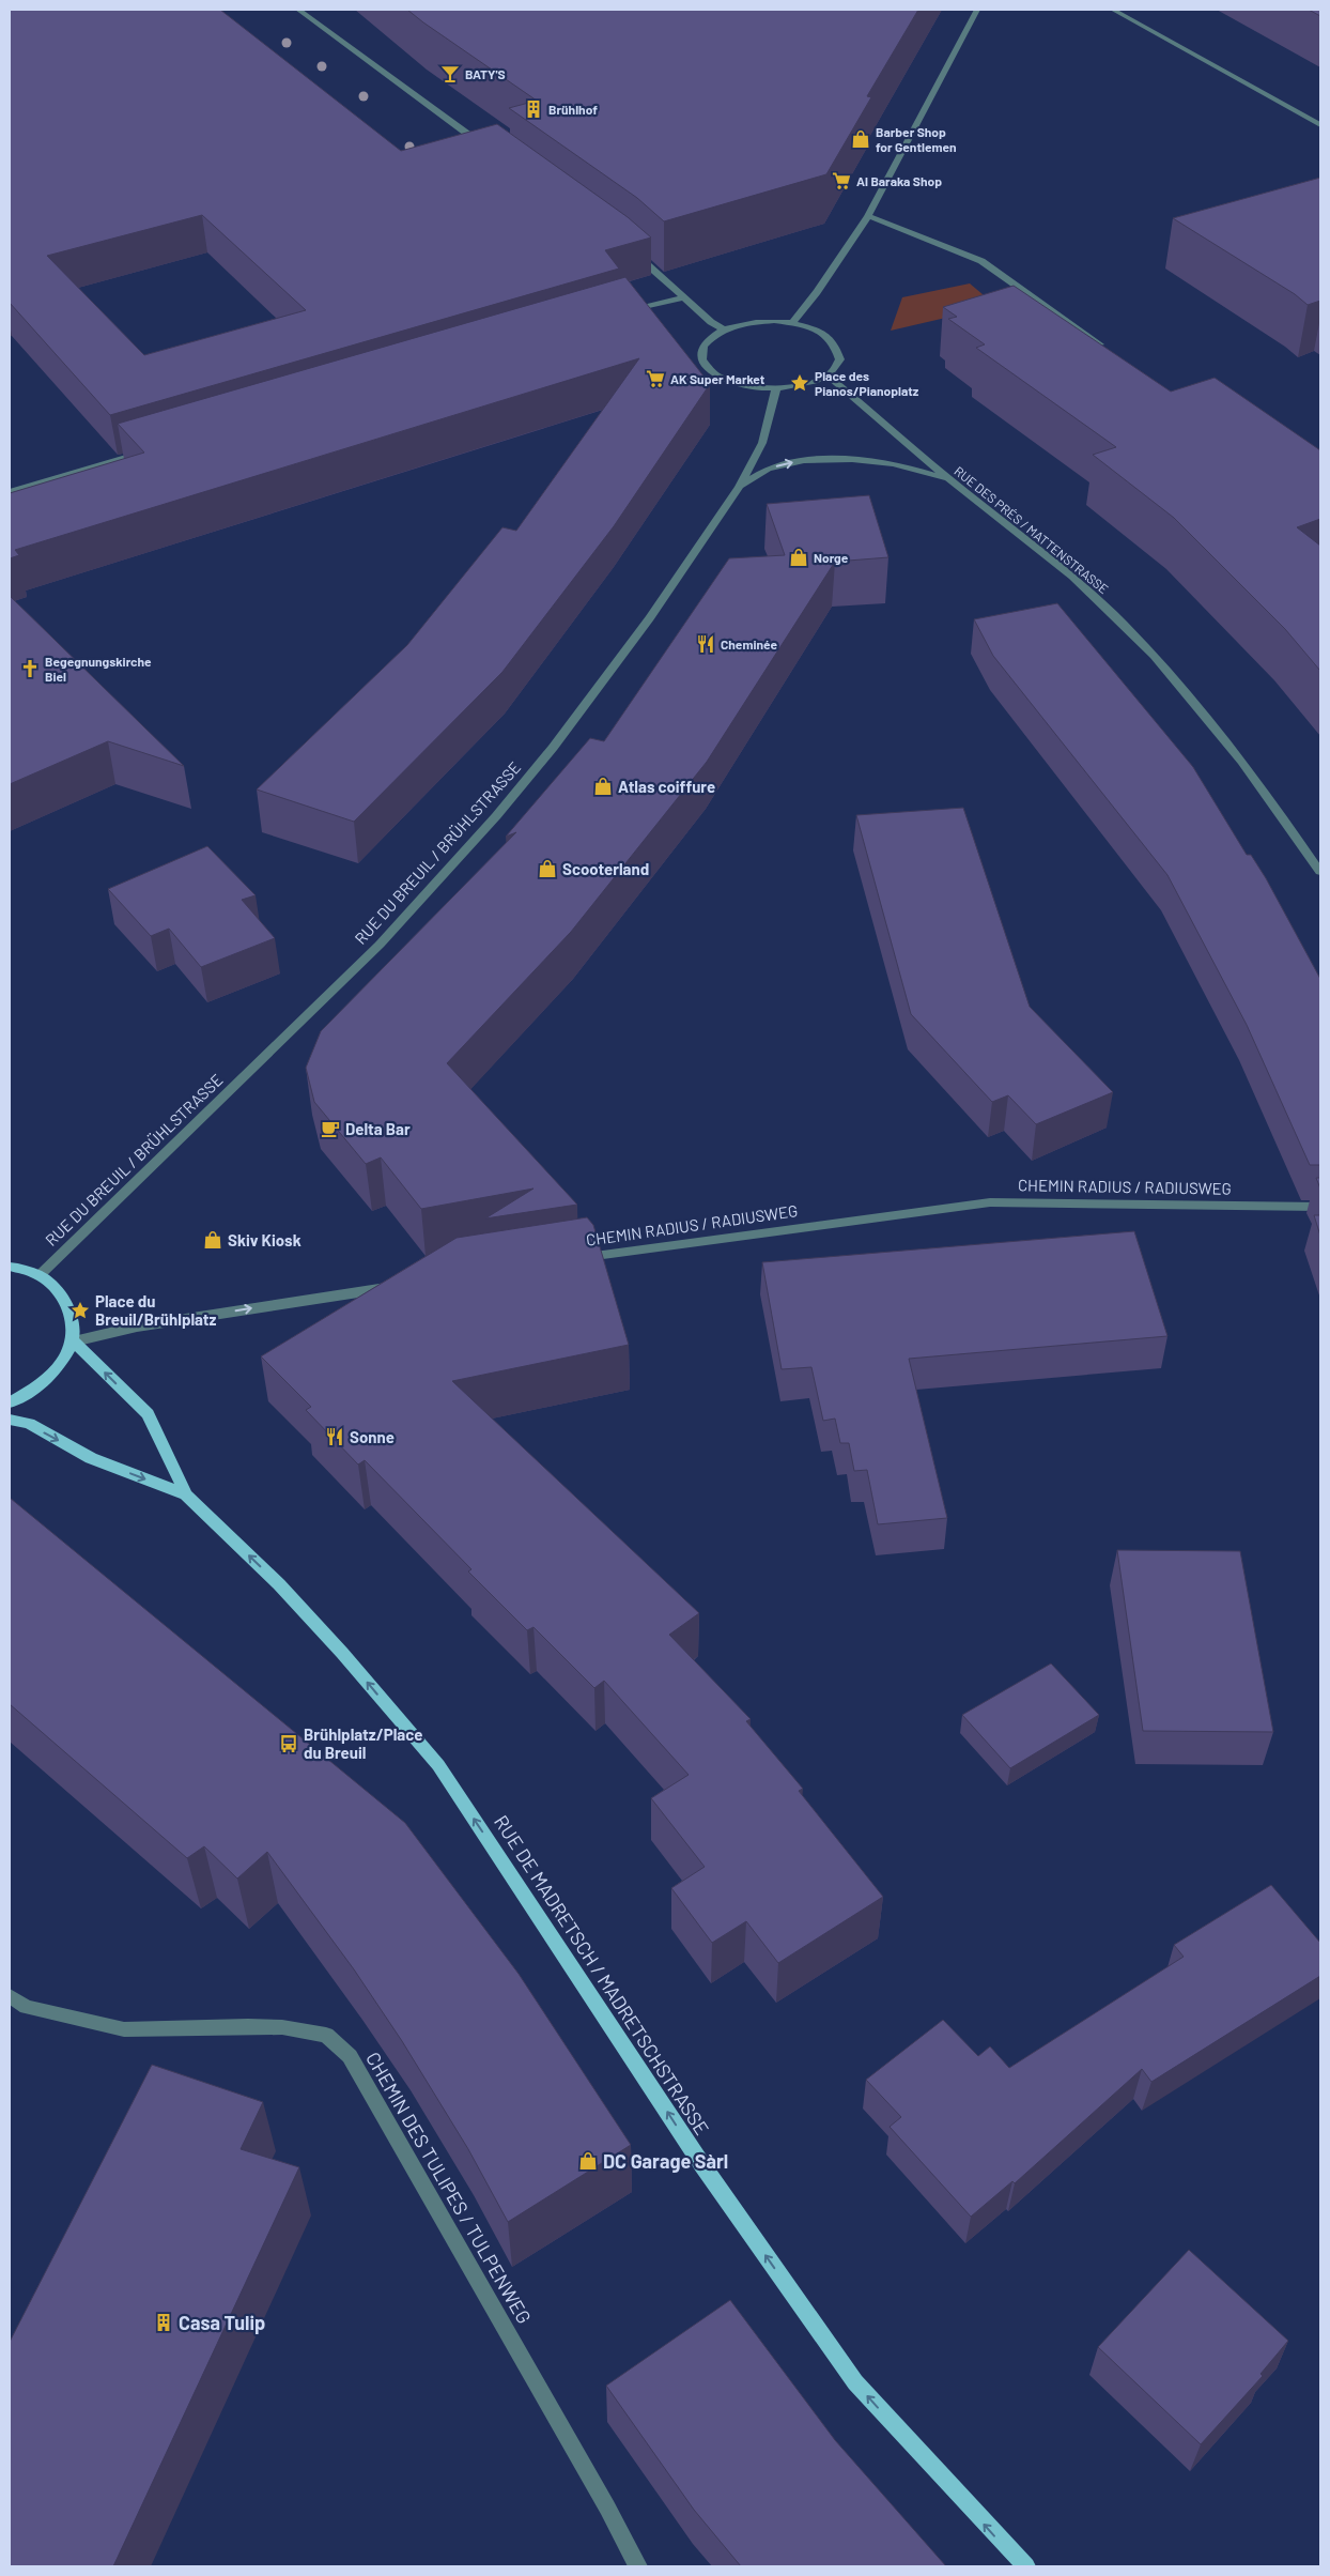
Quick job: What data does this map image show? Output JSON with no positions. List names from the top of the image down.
{
  "streets": {
    "main road": ["RUE DE MADRETSCH / MADRETSCHSTRASSE"],
    "street": [
      "RUE DES PRÉS / MATTENSTRASSE",
      "RUE DU BREUIL / BRÜHLSTRASSE",
      "CHEMIN RADIUS / RADIUSWEG",
      "CHEMIN DES TULIPES / TULPENWEG"
    ]
  },
  "places": {
    "bar": ["BATY'S"],
    "building": ["Brühlhof", "Casa Tulip"],
    "shop": [
      "Barber Shop for Gentlemen",
      "Norge",
      "Atlas coiffure",
      "Scooterland",
      "Skiv Kiosk",
      "DC Garage Sàrl"
    ],
    "supermarket": ["Al Baraka Shop", "AK Super Market"],
    "place": ["Place des Pianos/Pianoplatz", "Place du Breuil/Brühlplatz"],
    "restaurant": ["Cheminée", "Sonne"],
    "church": ["Begegnungskirche Biel"],
    "cafe": ["Delta Bar"],
    "bus stop": ["Brühlplatz/Place du Breuil"]
  }
}
